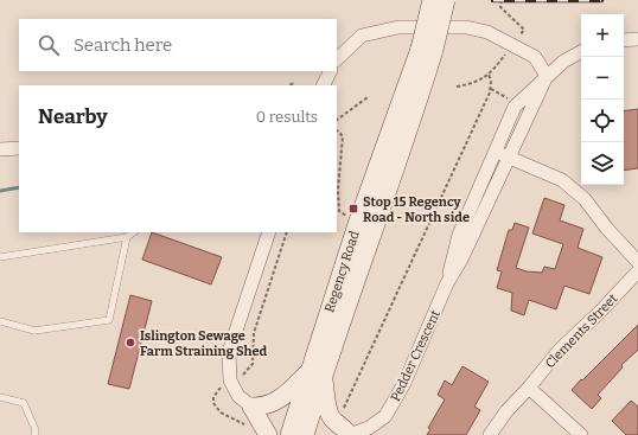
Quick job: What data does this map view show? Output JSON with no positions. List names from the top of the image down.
{
  "streets": {
    "main road": ["Regency Road"],
    "street": ["Clements Street", "Pedder Crescent"]
  },
  "places": {
    "transit": ["Stop 15 Regency Road - North side"],
    "other": ["Islington Sewage Farm Straining Shed"]
  },
  "page": {
    "map_buttons": ["+", "−"],
    "search": "Search here",
    "heading": ["Nearby", "0 results"]
  }
}
